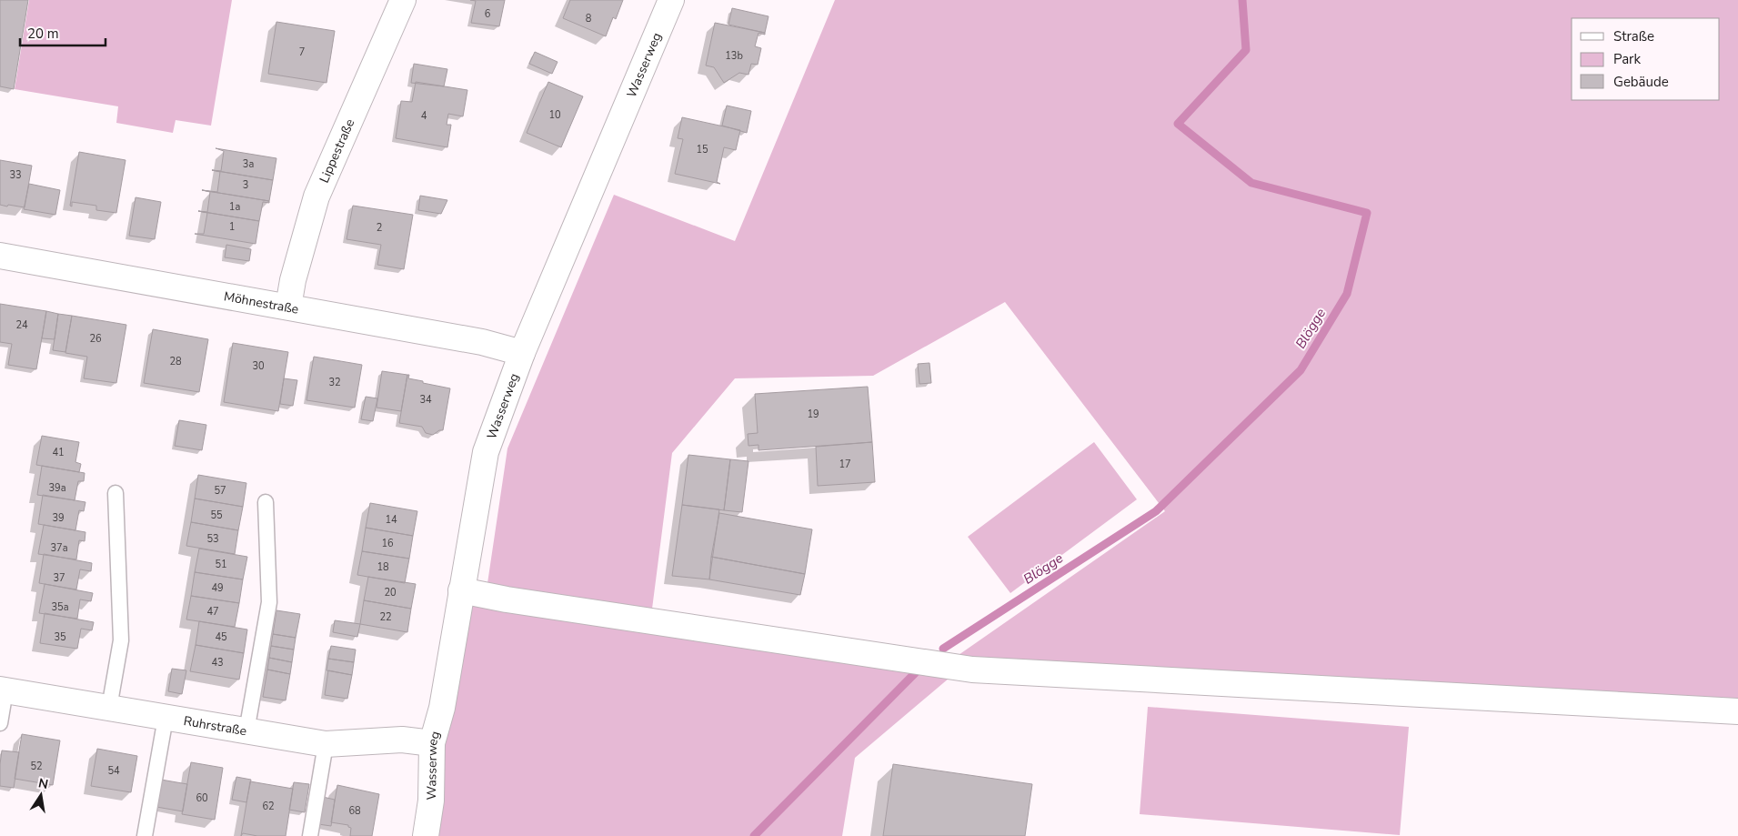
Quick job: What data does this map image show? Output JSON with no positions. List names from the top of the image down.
{
  "streets": {
    "street": [
      "Wasserweg",
      "Lippestraße",
      "Möhnestraße",
      "Ruhrstraße"
    ]
  },
  "crossings": [
    ["Wasserweg", "Möhnestraße"],
    ["Wasserweg", "Ruhrstraße"],
    ["Lippestraße", "Möhnestraße"]
  ],
  "water": ["Blögge"],
  "house_numbers": [
    "6",
    "8",
    "7",
    "13b",
    "10",
    "4",
    "15",
    "3a",
    "33",
    "3",
    "1a",
    "1",
    "2",
    "24",
    "26",
    "28",
    "30",
    "32",
    "34",
    "19",
    "41",
    "17",
    "39a",
    "57",
    "55",
    "39",
    "14",
    "53",
    "16",
    "37a",
    "51",
    "18",
    "37",
    "49",
    "20",
    "35a",
    "47",
    "22",
    "35",
    "45",
    "43",
    "52",
    "54",
    "60",
    "62",
    "68"
  ],
  "legend": ["Straße", "Park", "Gebäude"],
  "scale_bar": "20 m",
  "north": "top"
}
